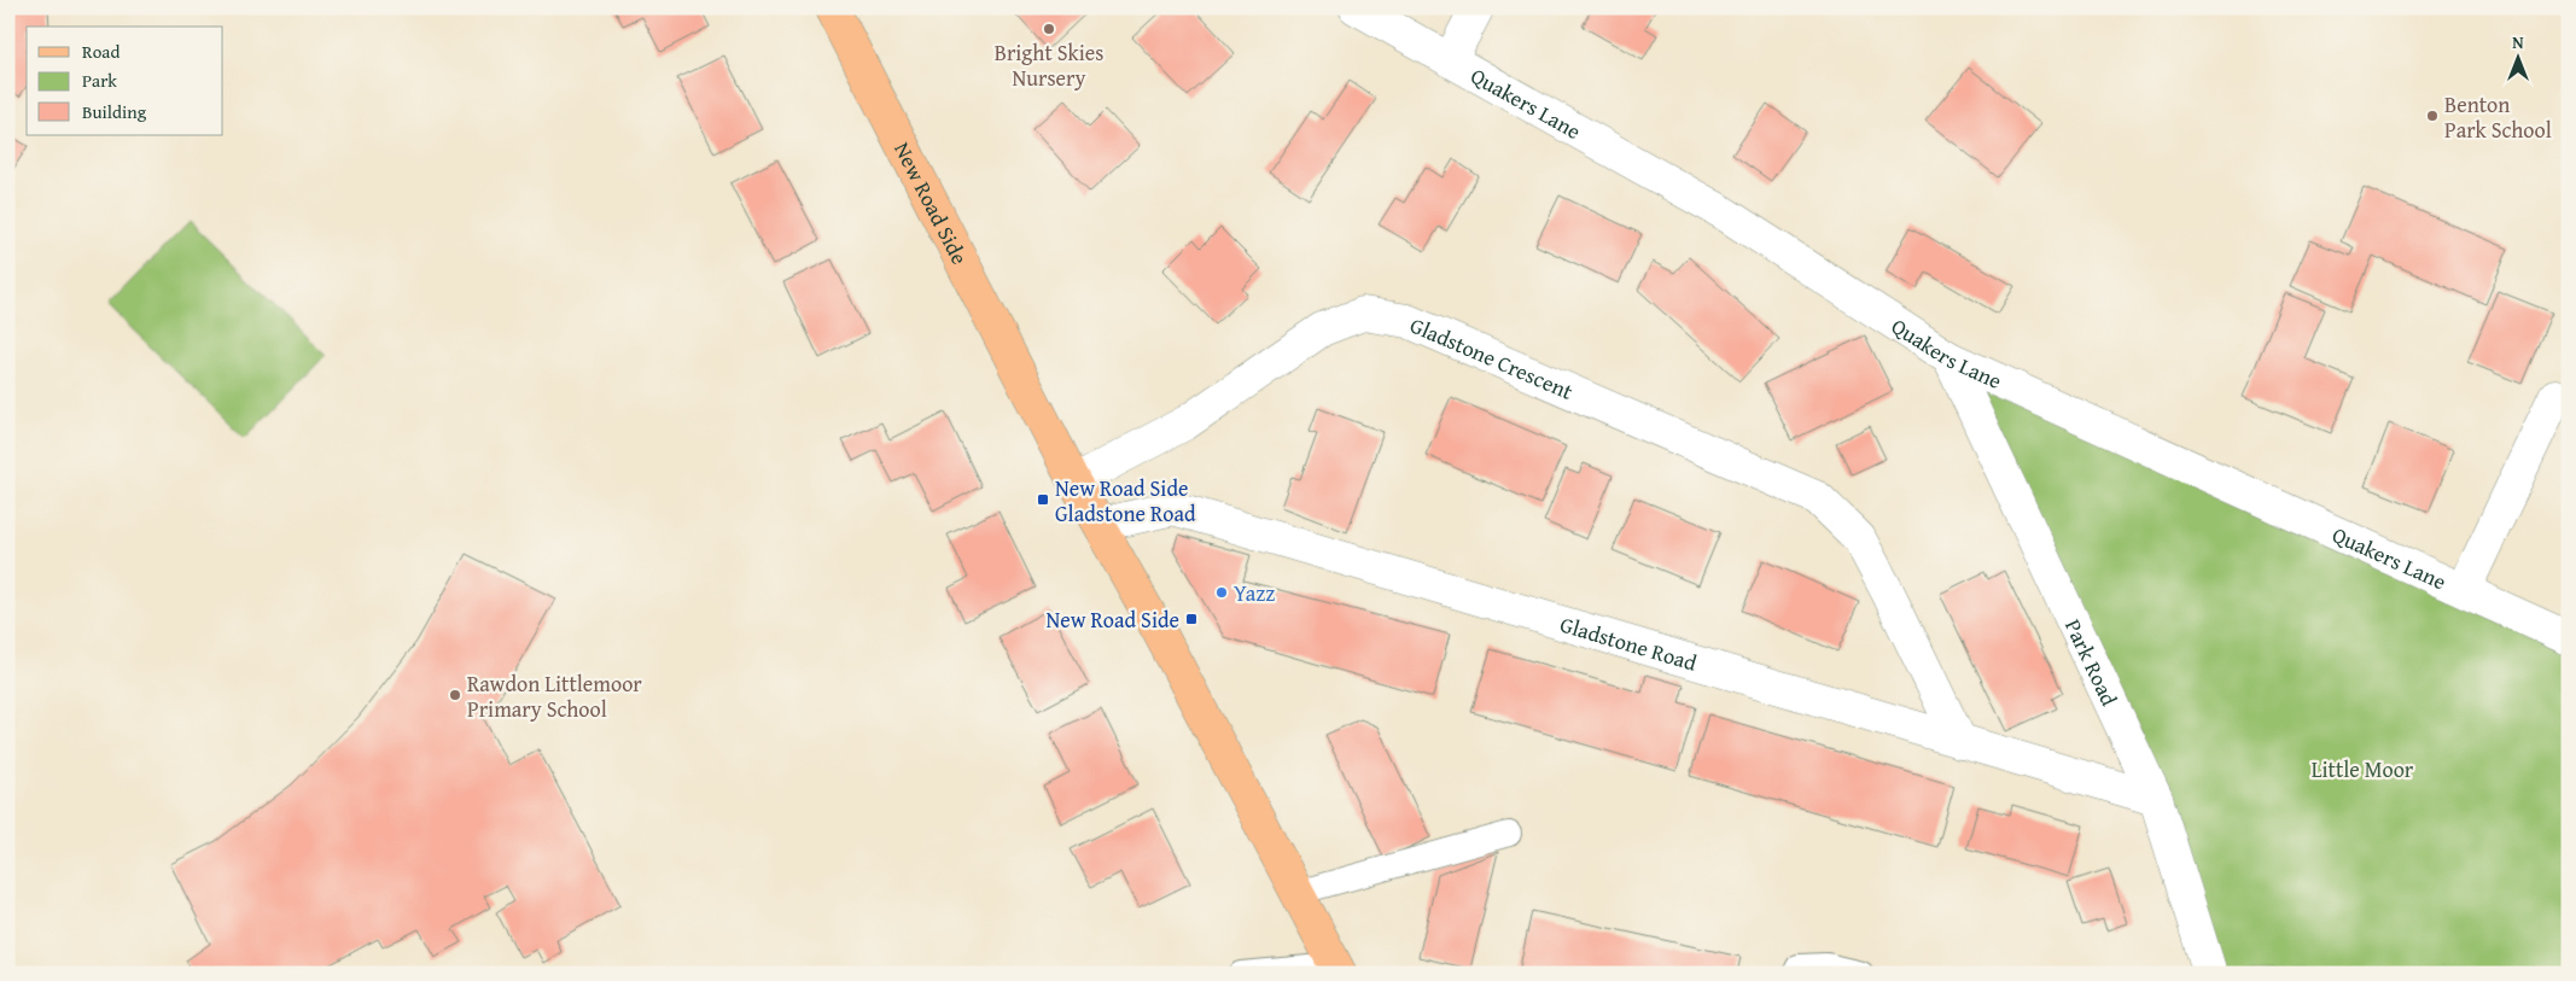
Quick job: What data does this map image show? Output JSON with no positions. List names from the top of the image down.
{
  "streets": {
    "main road": ["New Road Side"],
    "street": [
      "Quakers Lane",
      "Gladstone Crescent",
      "Gladstone Road",
      "Park Road"
    ]
  },
  "crossings": [
    ["Quakers Lane", "Park Road"],
    ["New Road Side", "Gladstone Crescent"],
    ["New Road Side", "Gladstone Road"],
    ["Gladstone Crescent", "Gladstone Road"],
    ["Gladstone Road", "Park Road"]
  ],
  "parks": ["Little Moor"],
  "places": {
    "other": [
      "Bright Skies Nursery",
      "Benton Park School",
      "Yazz",
      "Rawdon Littlemoor Primary School"
    ],
    "transit": ["New Road Side Gladstone Road", "New Road Side"]
  },
  "legend": ["Road", "Park", "Building"],
  "north": "top"
}
